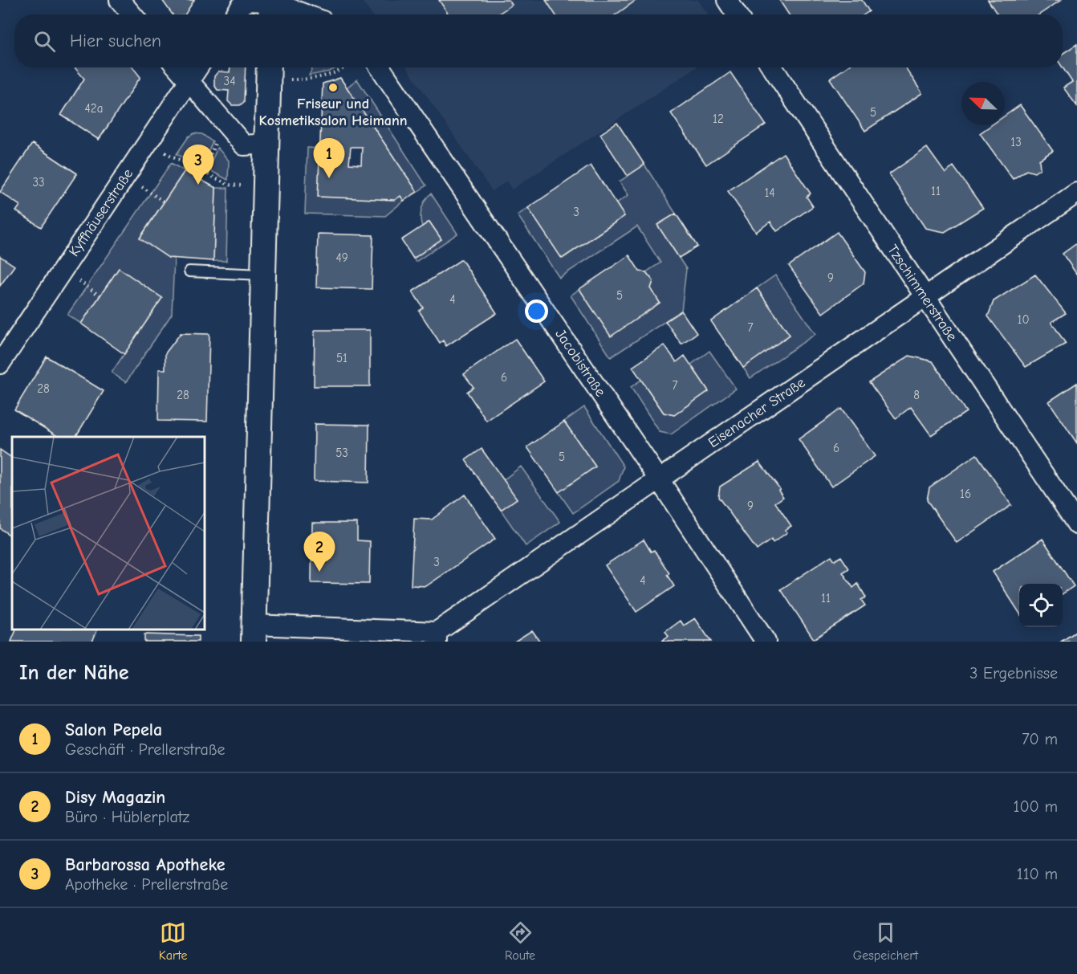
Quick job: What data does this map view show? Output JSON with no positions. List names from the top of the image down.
{
  "streets": {
    "street": [
      "Kyffhäuserstraße",
      "Tzschimmerstraße",
      "Jacobistraße",
      "Eisenacher Straße"
    ]
  },
  "crossings": [
    ["Tzschimmerstraße", "Eisenacher Straße"],
    ["Jacobistraße", "Eisenacher Straße"]
  ],
  "places": ["Friseur und Kosmetiksalon Heimann"],
  "house_numbers": [
    "34",
    "42a",
    "5",
    "12",
    "13",
    "33",
    "11",
    "14",
    "3",
    "49",
    "9",
    "5",
    "4",
    "10",
    "7",
    "51",
    "6",
    "7",
    "28",
    "28",
    "8",
    "6",
    "53",
    "5",
    "16",
    "9",
    "3",
    "4",
    "11"
  ],
  "north": "top left",
  "page": {
    "search": "Hier suchen",
    "pins": ["1", "3", "2"],
    "heading": ["In der Nähe", "3 Ergebnisse"],
    "list": [
      {
        "mark": "1",
        "name": "Salon Pepela",
        "note": "Geschäft · Prellerstraße",
        "value": "70 m"
      },
      {
        "mark": "2",
        "name": "Disy Magazin",
        "note": "Büro · Hüblerplatz",
        "value": "100 m"
      },
      {
        "mark": "3",
        "name": "Barbarossa Apotheke",
        "note": "Apotheke · Prellerstraße",
        "value": "110 m"
      }
    ],
    "nav": ["Karte", "Route", "Gespeichert"]
  }
}
